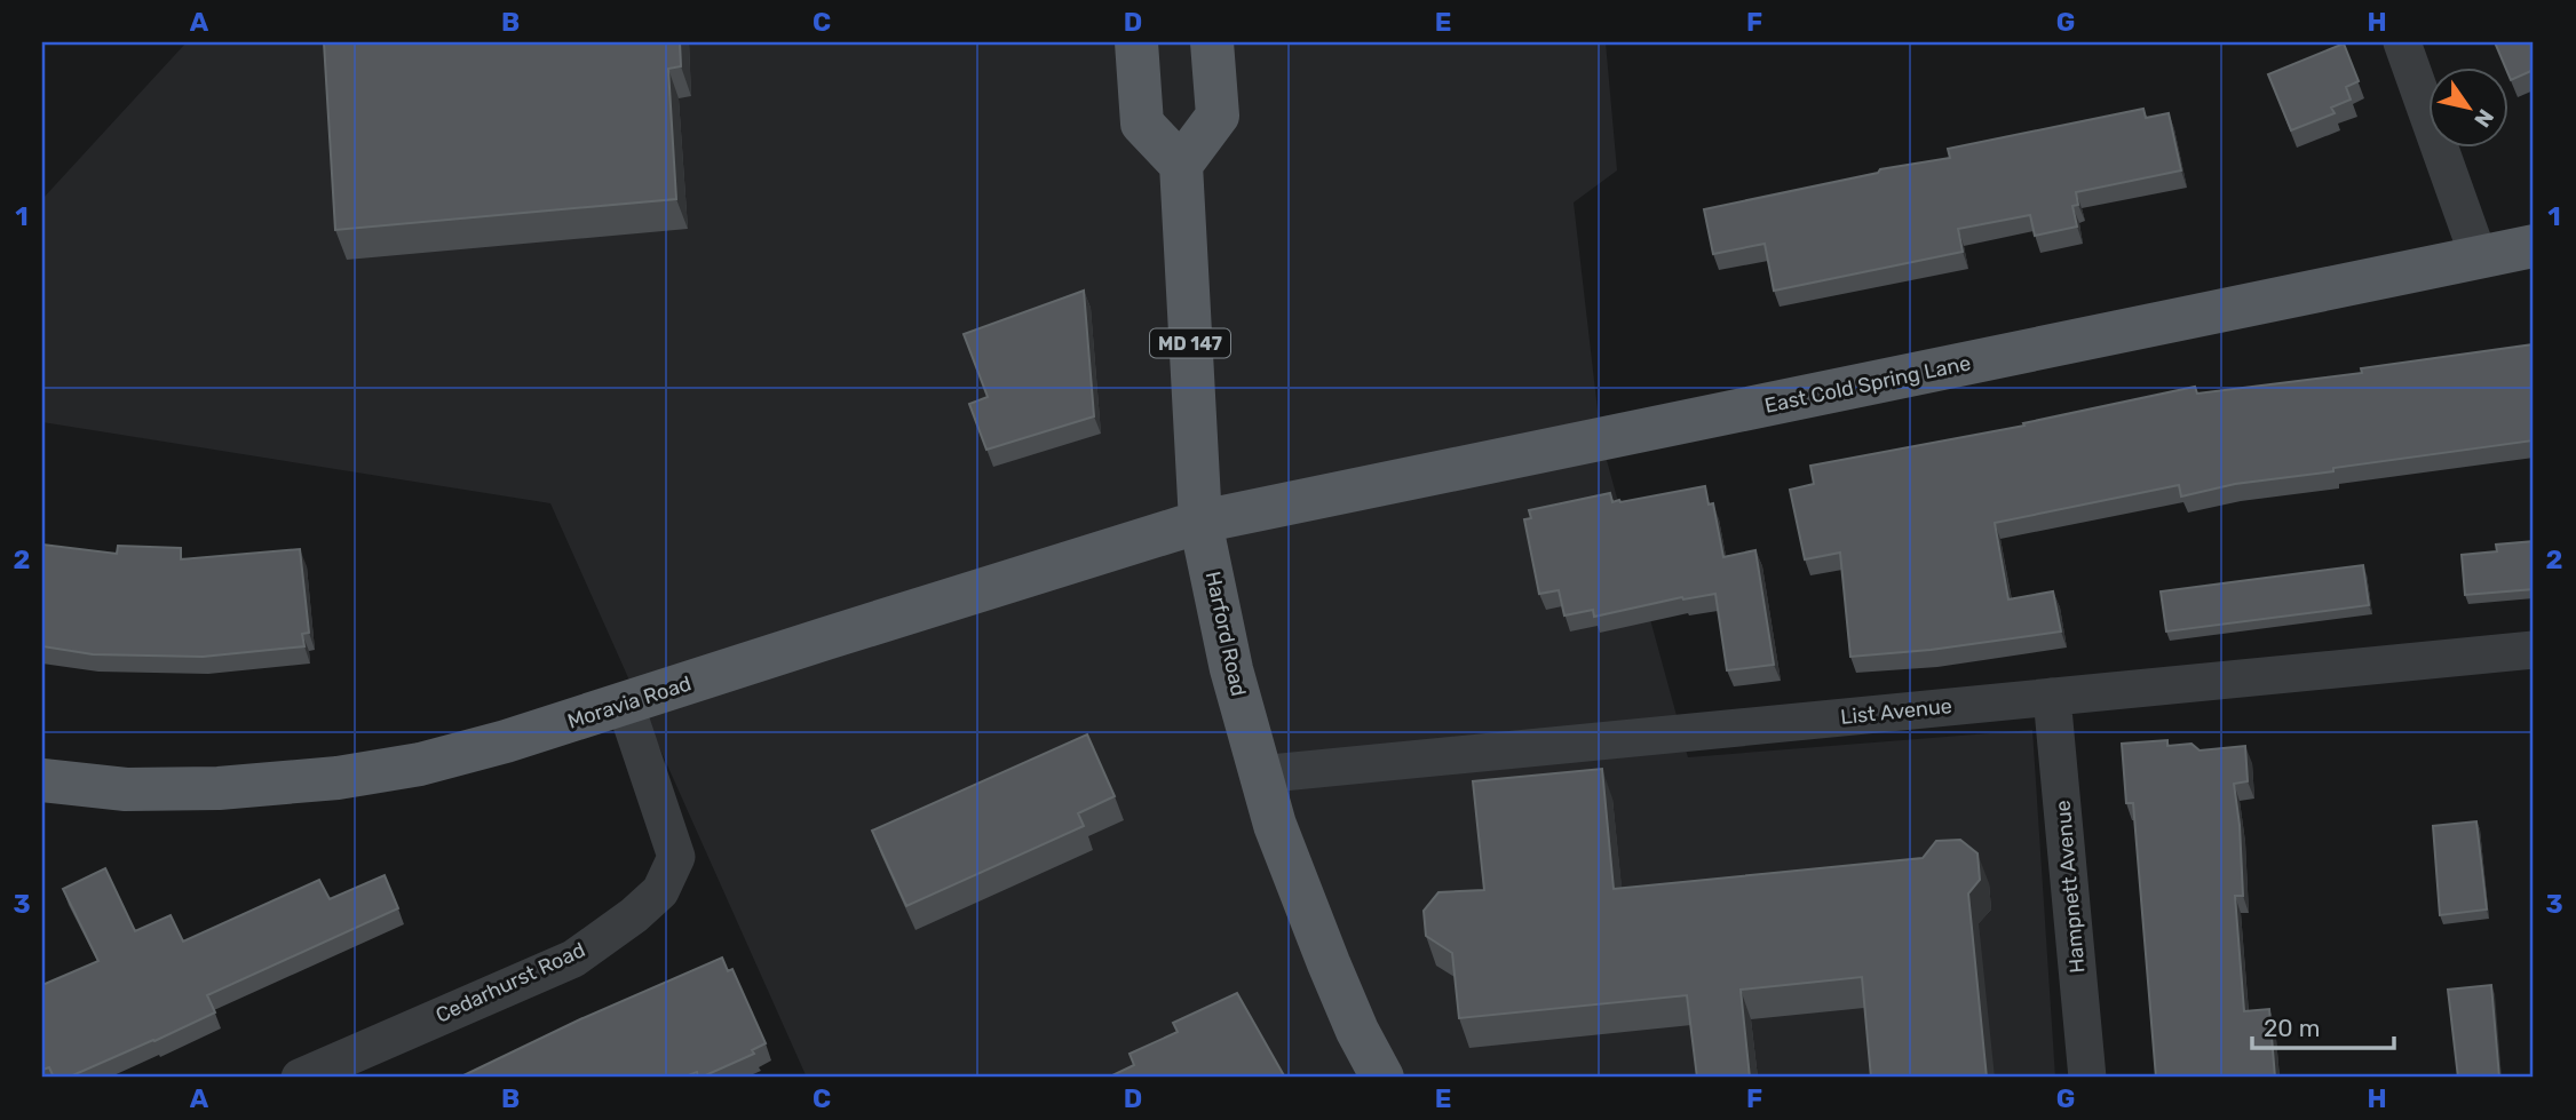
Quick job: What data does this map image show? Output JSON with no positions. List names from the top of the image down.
{
  "streets": {
    "main road": [
      "MD 147",
      "East Cold Spring Lane",
      "Harford Road",
      "Moravia Road"
    ],
    "street": ["List Avenue", "Hampnett Avenue", "Cedarhurst Road"]
  },
  "crossings": [
    ["East Cold Spring Lane", "Harford Road"],
    ["East Cold Spring Lane", "Moravia Road"],
    ["Harford Road", "Moravia Road"],
    ["Harford Road", "List Avenue"],
    ["Moravia Road", "Cedarhurst Road"],
    ["List Avenue", "Hampnett Avenue"]
  ],
  "scale_bar": "20 m",
  "north": "bottom right",
  "grid": {
    "columns": [
      "A",
      "B",
      "C",
      "D",
      "E",
      "F",
      "G",
      "H"
    ],
    "rows": ["1", "2", "3"]
  }
}
